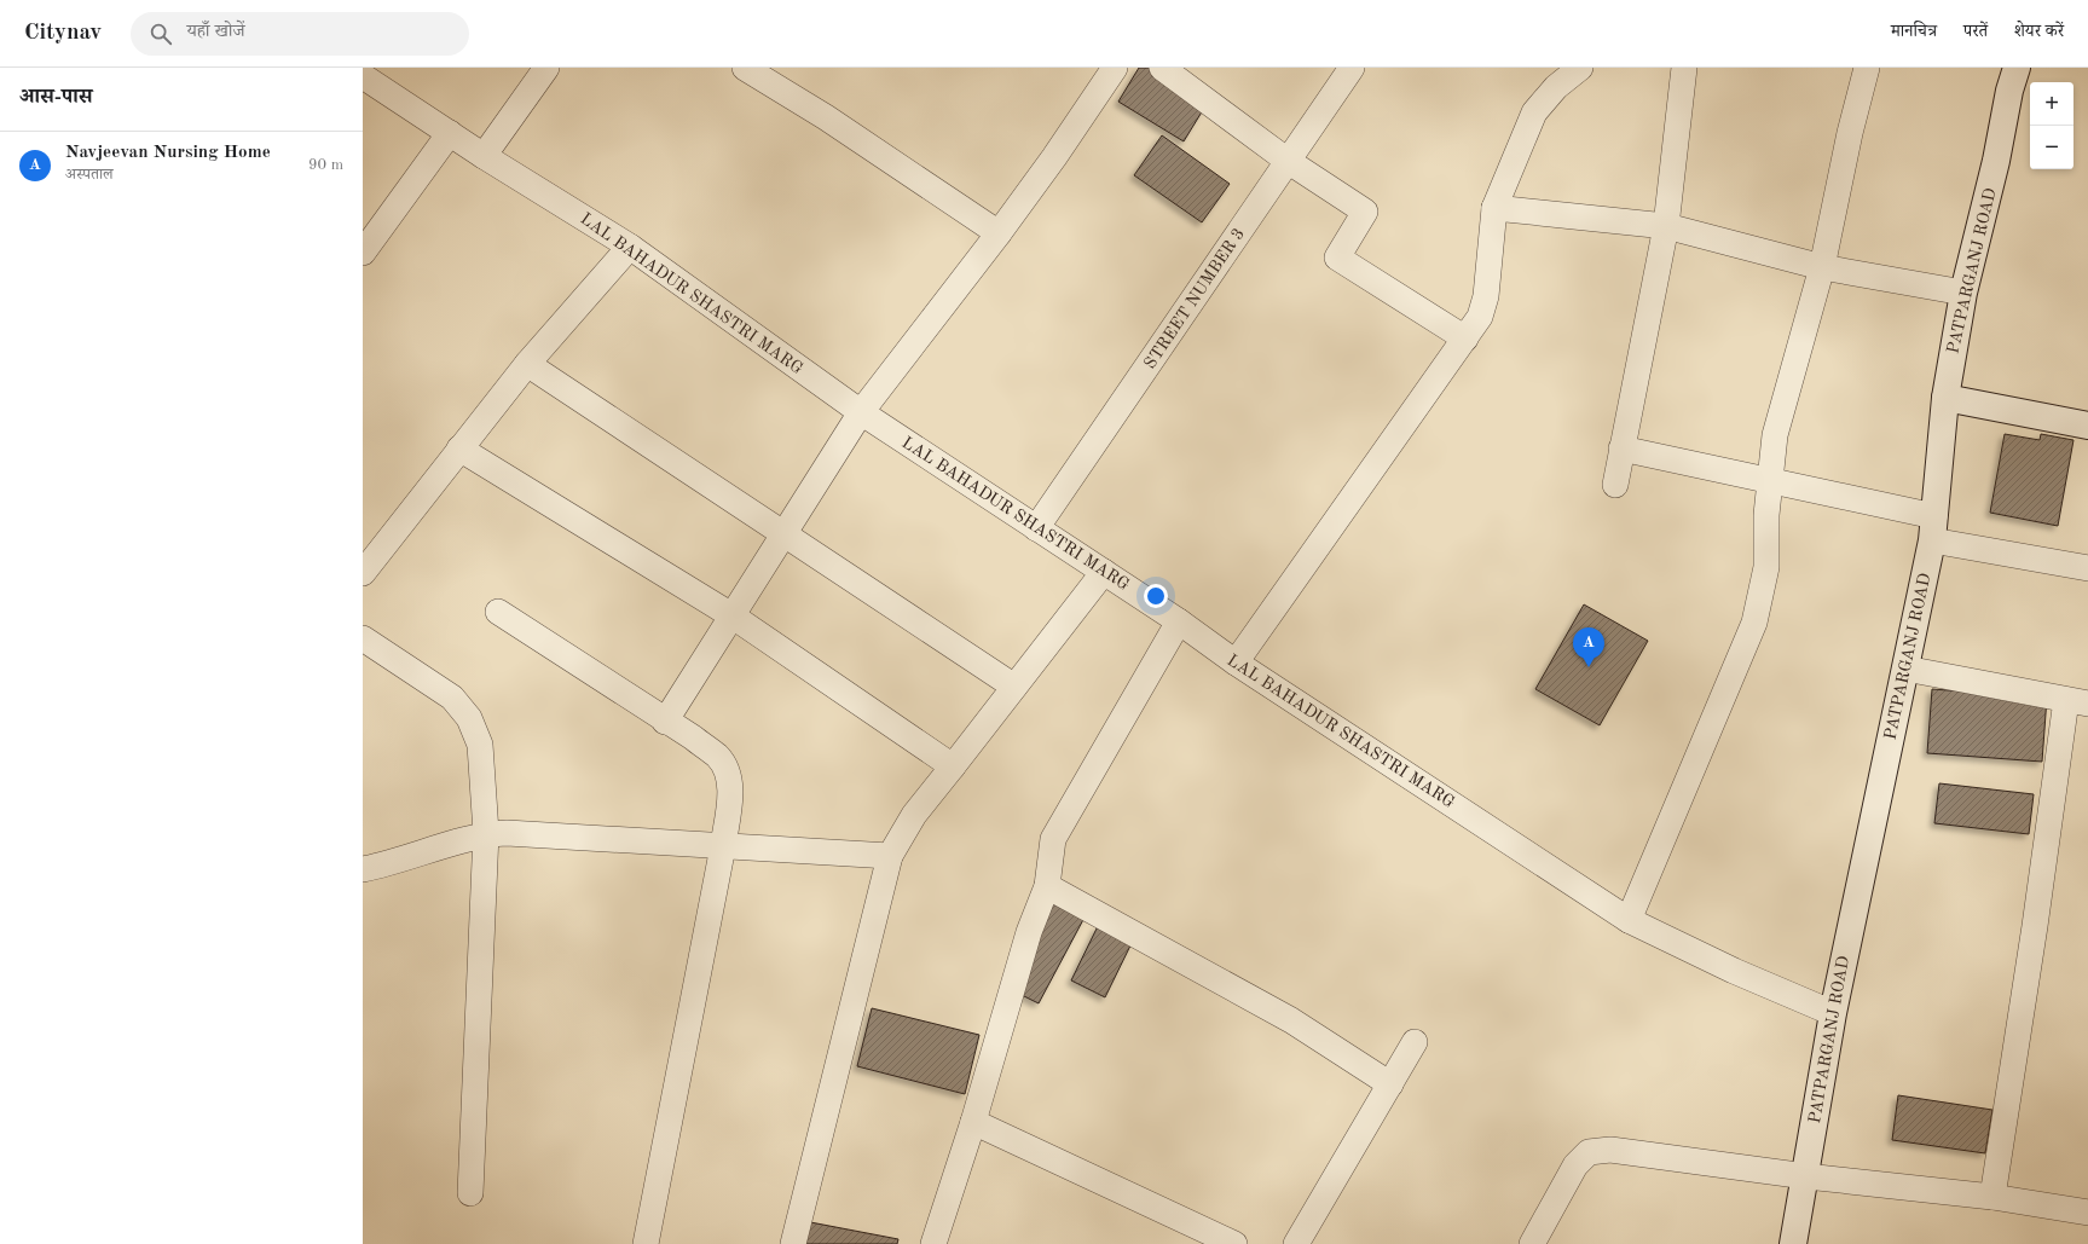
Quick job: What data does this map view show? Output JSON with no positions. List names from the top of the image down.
{
  "streets": {
    "street": ["PATPARGANJ ROAD", "LAL BAHADUR SHASTRI MARG", "STREET NUMBER 3"]
  },
  "crossings": [
    ["PATPARGANJ ROAD", "LAL BAHADUR SHASTRI MARG"],
    ["LAL BAHADUR SHASTRI MARG", "STREET NUMBER 3"]
  ],
  "page": {
    "header": "Citynav",
    "search": "यहाँ खोजें",
    "nav": ["मानचित्र", "परतें", "शेयर करें"],
    "heading": "आस-पास",
    "map_buttons": ["+", "−"],
    "list": [
      {
        "mark": "A",
        "name": "Navjeevan Nursing Home",
        "note": "अस्पताल",
        "value": "90 m"
      }
    ],
    "pins": "A"
  }
}
